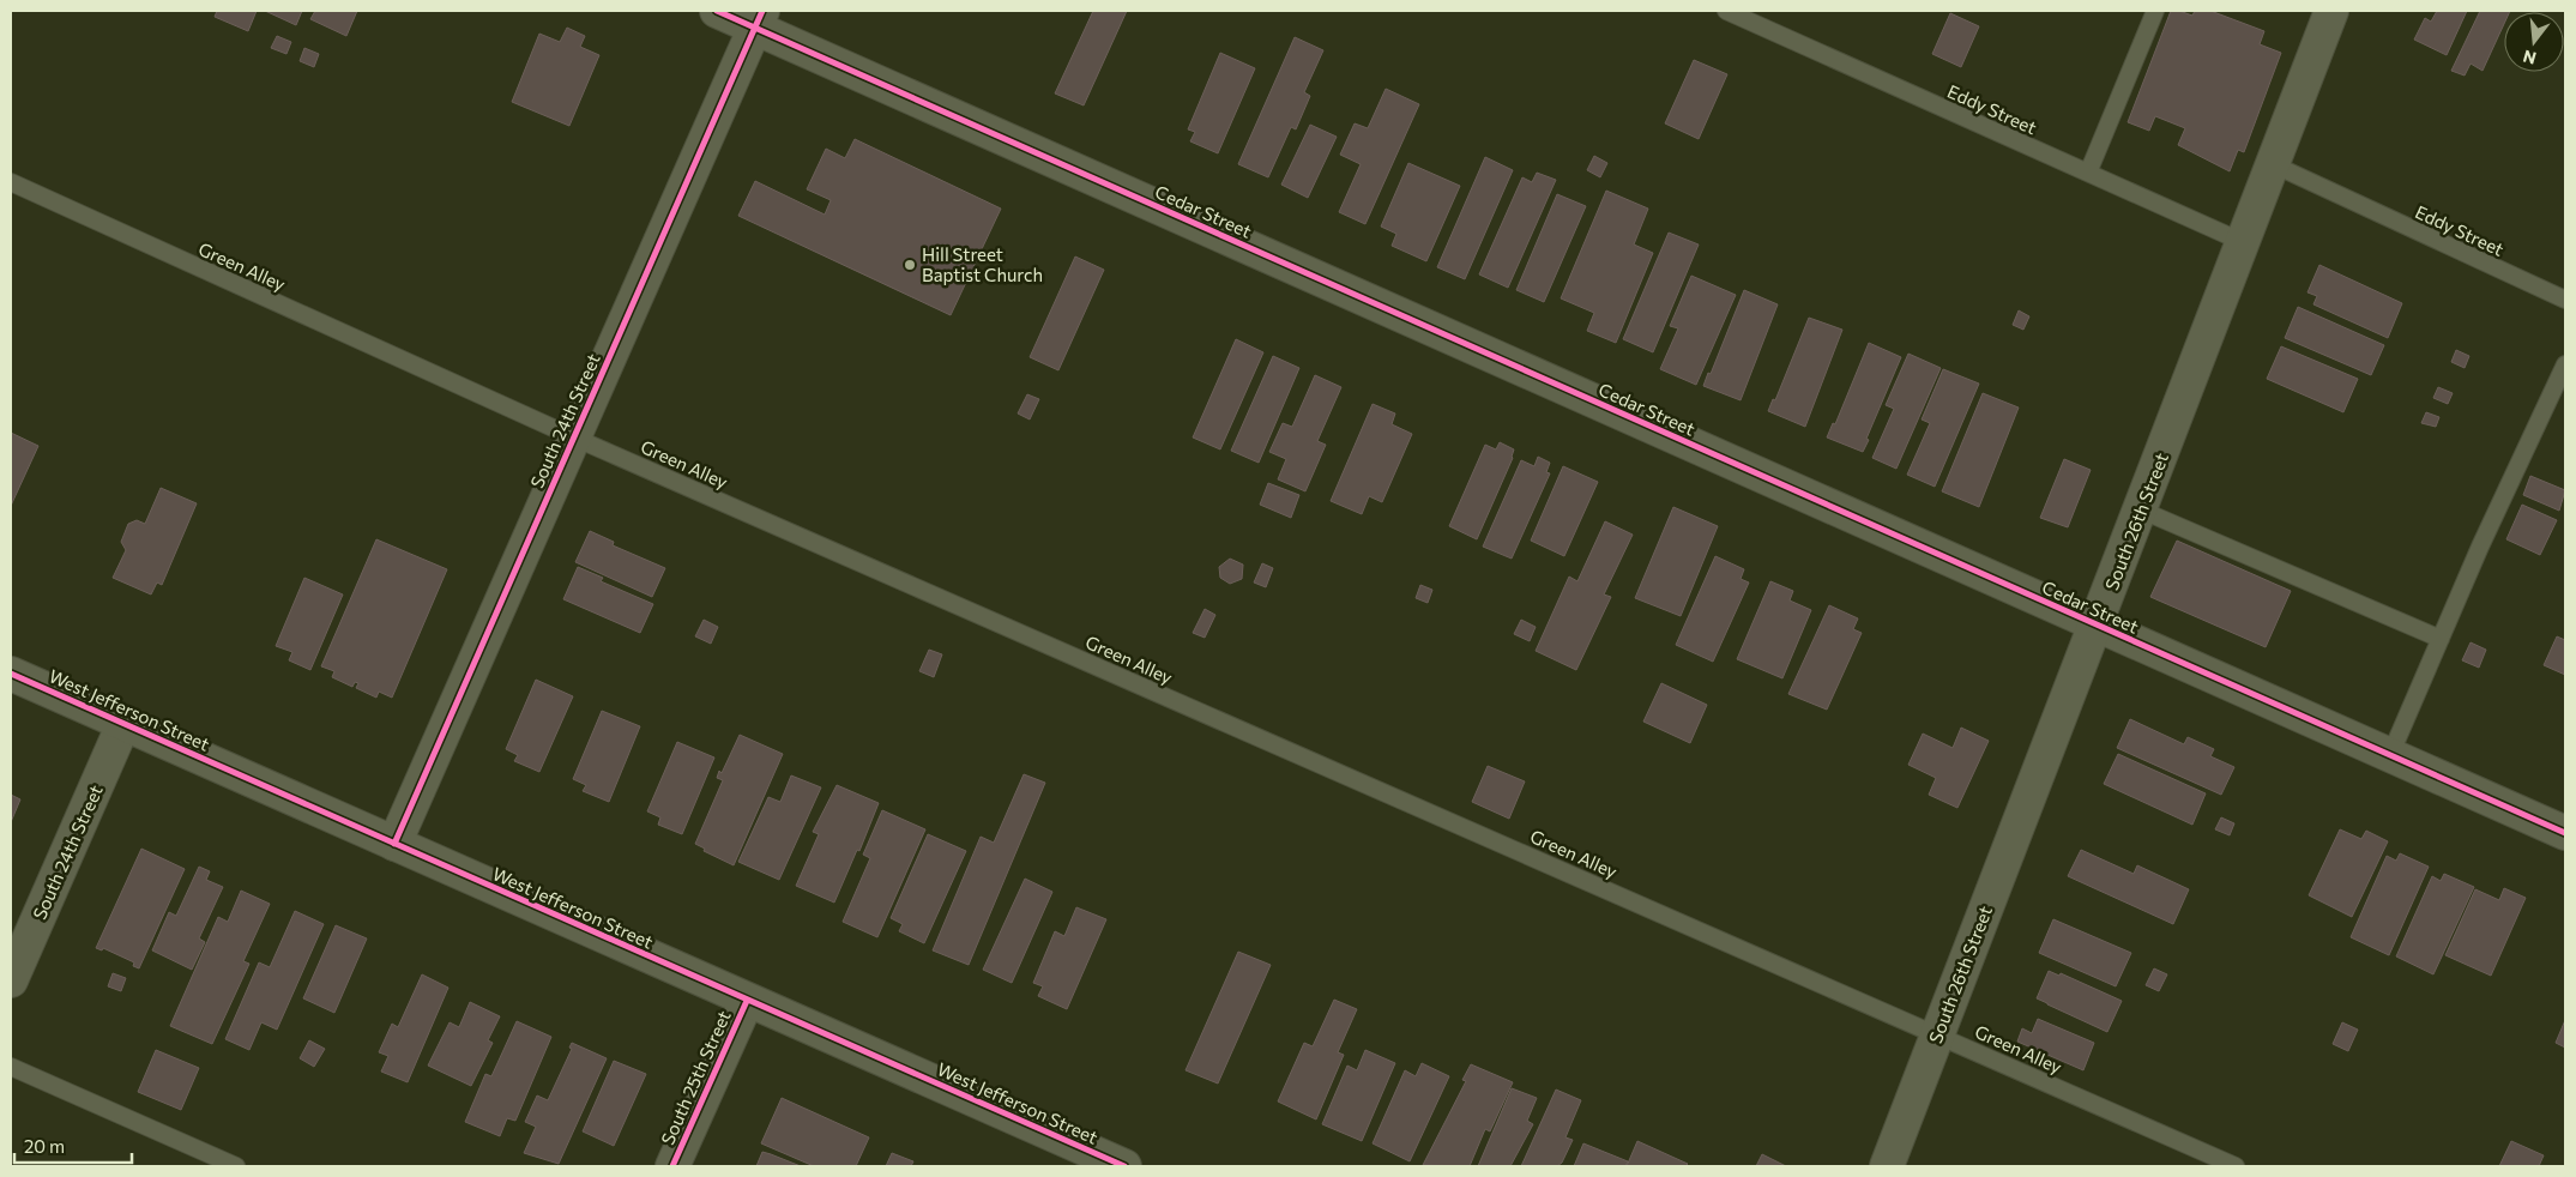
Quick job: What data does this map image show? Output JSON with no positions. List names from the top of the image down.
{
  "streets": {
    "street": [
      "Cedar Street",
      "South 24th Street",
      "South 26th Street",
      "West Jefferson Street",
      "South 25th Street"
    ],
    "lane": ["Eddy Street", "Green Alley"]
  },
  "crossings": [
    ["Eddy Street", "South 26th Street"],
    ["Cedar Street", "South 24th Street"],
    ["Cedar Street", "South 26th Street"],
    ["Green Alley", "South 24th Street"],
    ["Green Alley", "South 26th Street"],
    ["South 24th Street", "West Jefferson Street"],
    ["West Jefferson Street", "South 25th Street"]
  ],
  "places": ["Hill Street Baptist Church"],
  "scale_bar": "20 m",
  "north": "bottom"
}
